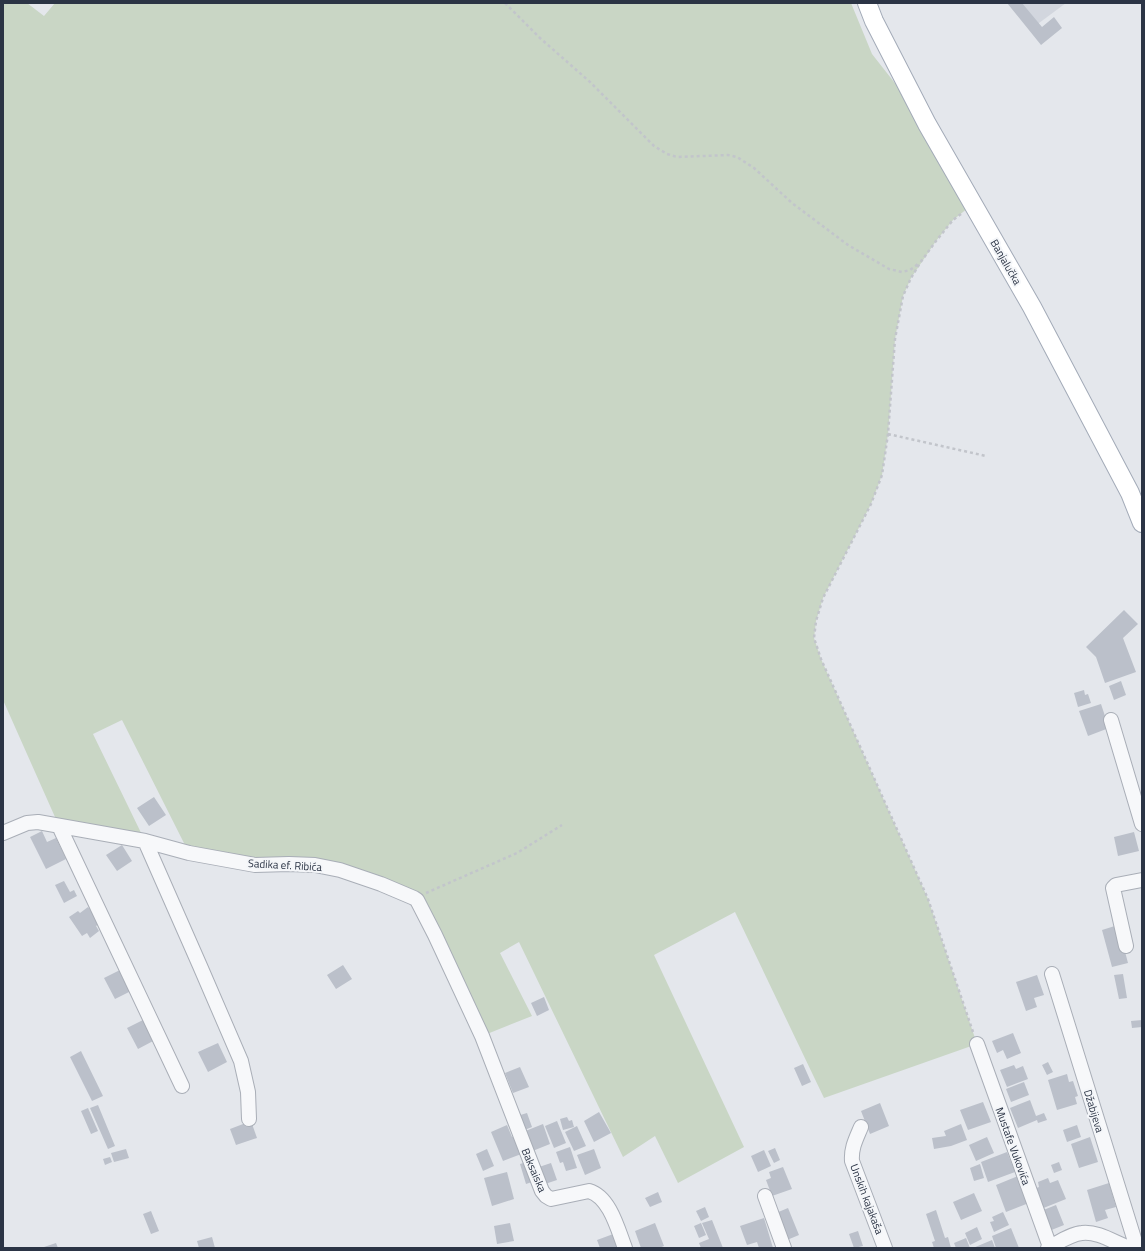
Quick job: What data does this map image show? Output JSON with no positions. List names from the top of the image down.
{
  "streets": {
    "main road": ["Banjalučka"],
    "street": [
      "Sadika ef. Ribića",
      "Džabijeva",
      "Mustafe Vukovića",
      "Baksaiska",
      "Unskih kajakaša"
    ]
  },
  "crossings": [
    ["Sadika ef. Ribića", "Baksaiska"]
  ]
}
